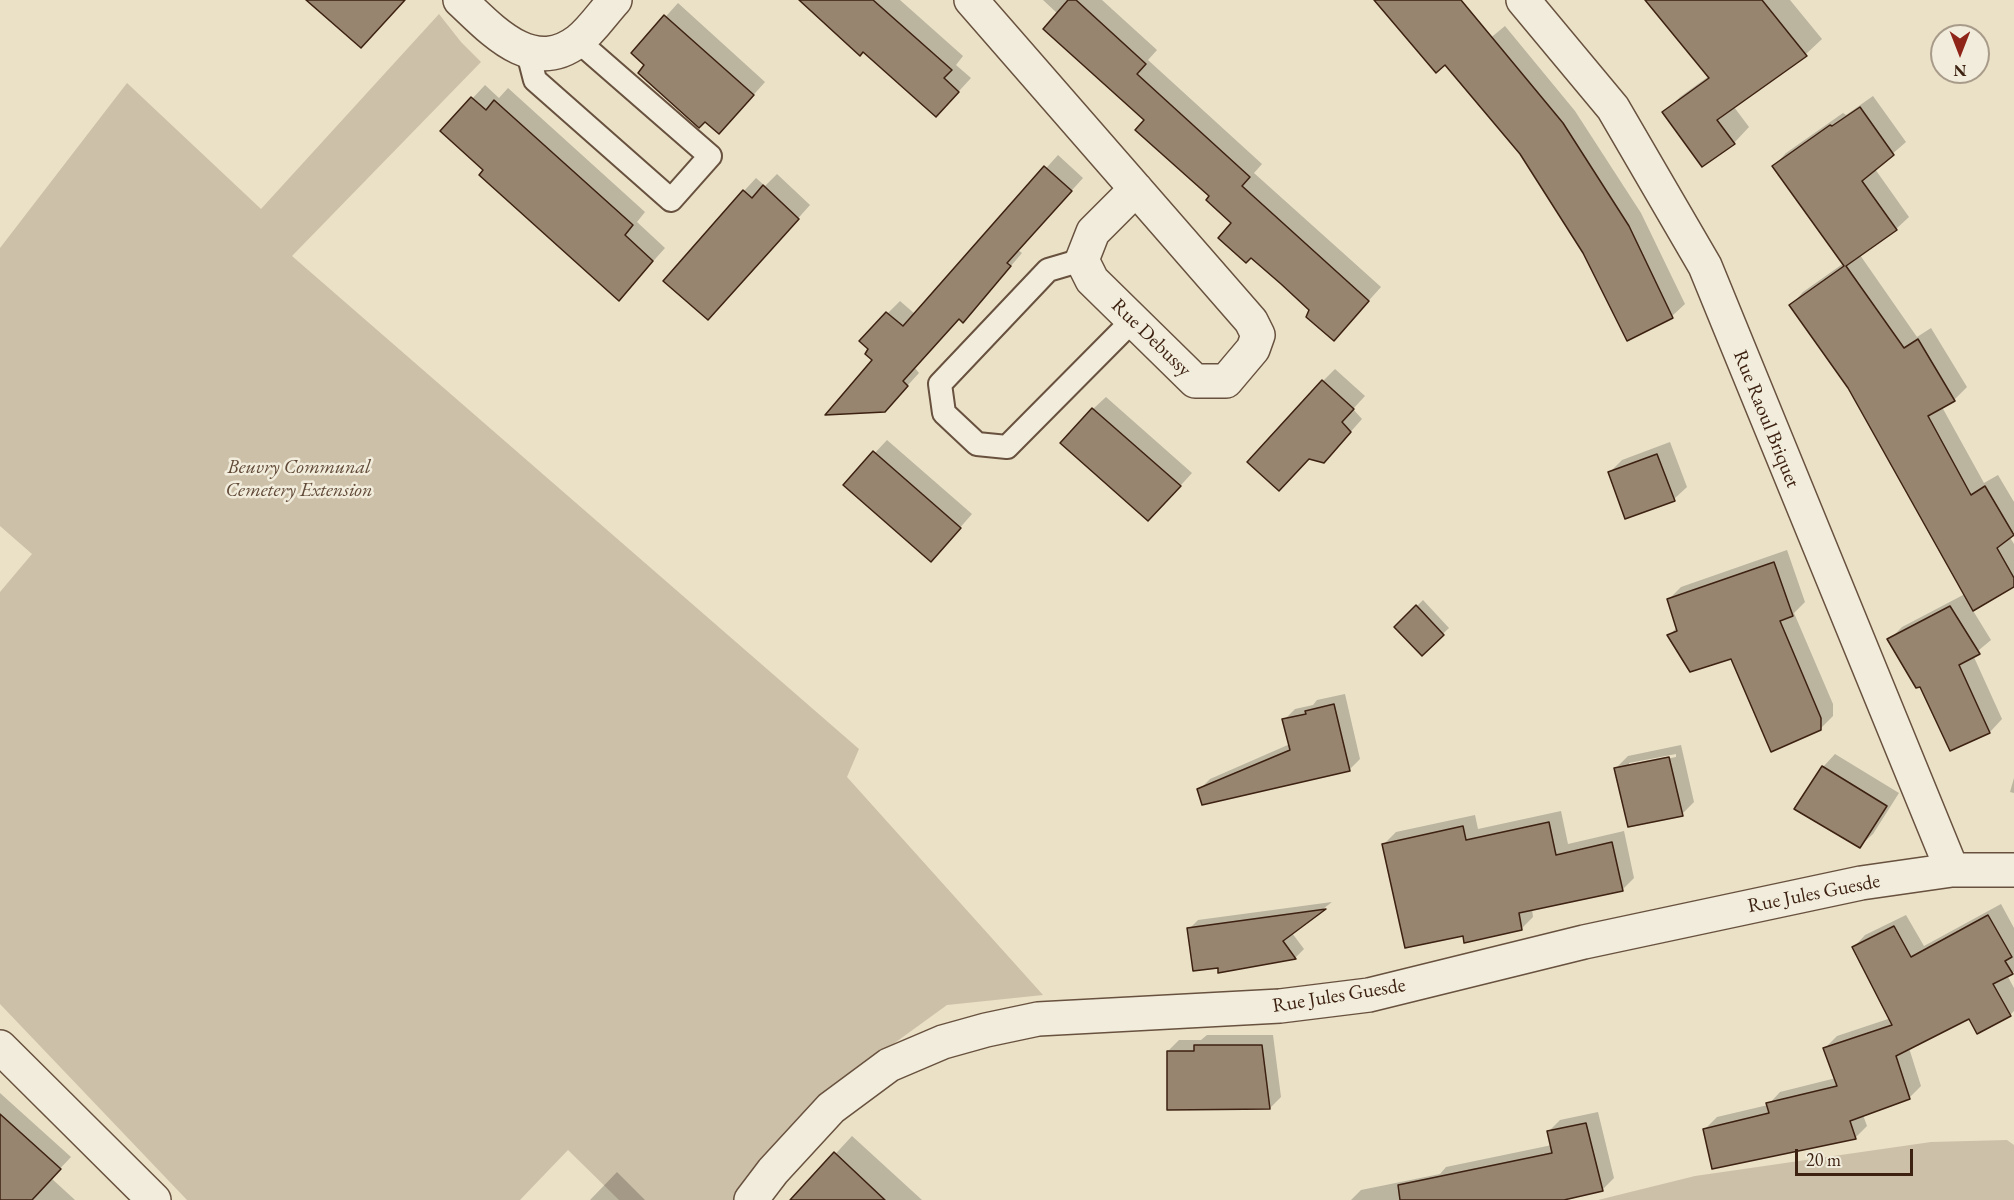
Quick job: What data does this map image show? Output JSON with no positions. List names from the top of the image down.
{
  "streets": {
    "street": ["Rue Debussy", "Rue Raoul Briquet", "Rue Jules Guesde"]
  },
  "crossings": [
    ["Rue Raoul Briquet", "Rue Jules Guesde"]
  ],
  "parks": ["Beuvry Communal Cemetery Extension"],
  "scale_bar": "20 m",
  "north": "bottom"
}
